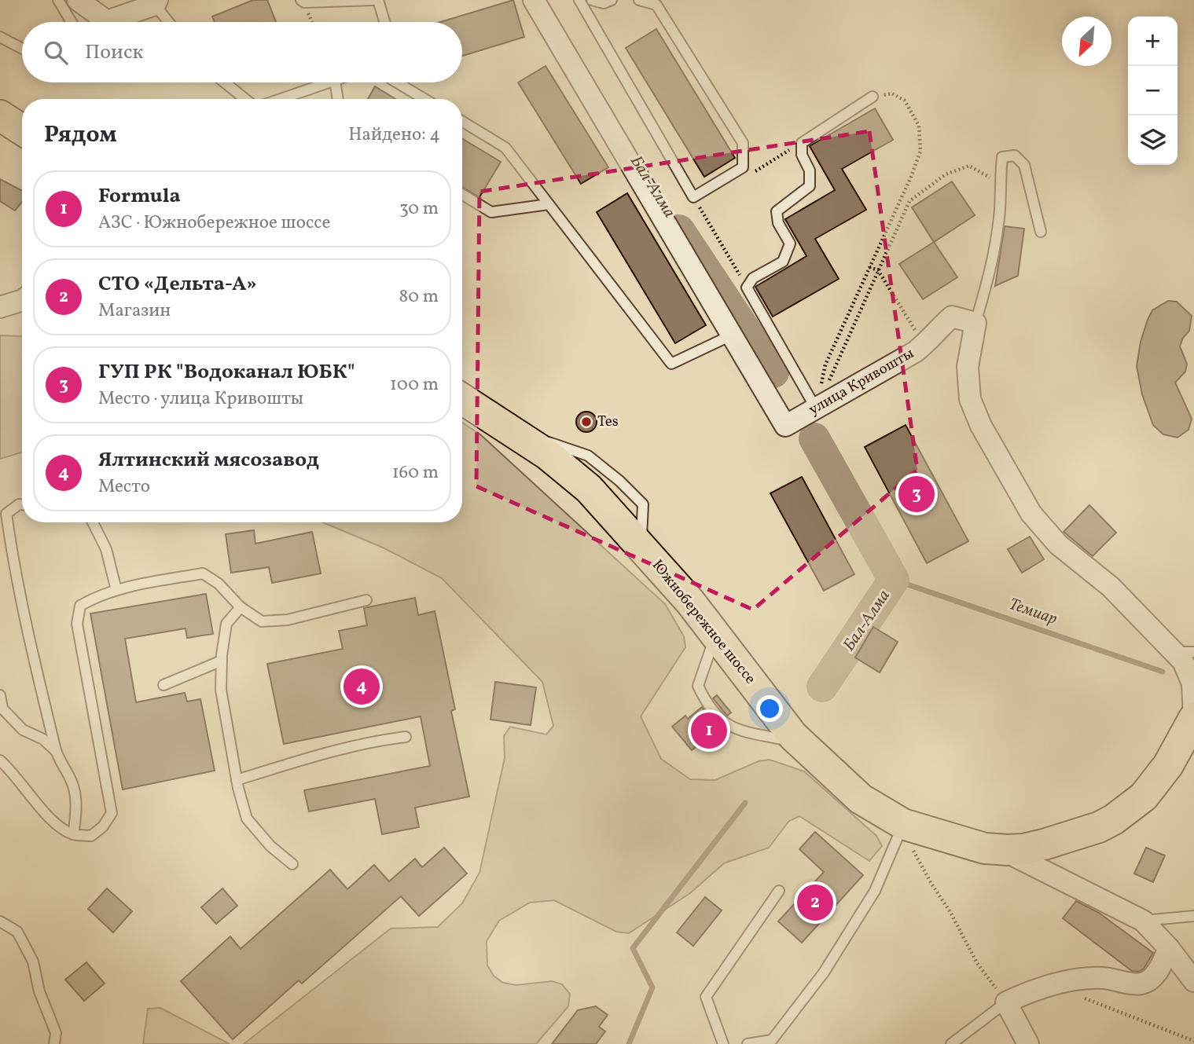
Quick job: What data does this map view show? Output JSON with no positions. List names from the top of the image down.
{
  "streets": {
    "highway": ["Южнобережное шоссе"],
    "street": ["улица Кривошты"]
  },
  "water": ["Бал-Алма", "Темиар"],
  "places": ["Tes"],
  "north": "bottom left",
  "page": {
    "map_buttons": ["+", "−"],
    "search": "Поиск",
    "heading": ["Рядом", "Найдено: 4"],
    "list": [
      {
        "mark": "1",
        "name": "Formula",
        "note": "АЗС · Южнобережное шоссе",
        "value": "30 m"
      },
      {
        "mark": "2",
        "name": "СТО «Дельта-А»",
        "note": "Магазин",
        "value": "80 m"
      },
      {
        "mark": "3",
        "name": "ГУП РК \"Водоканал ЮБК\"",
        "note": "Место · улица Кривошты",
        "value": "100 m"
      },
      {
        "mark": "4",
        "name": "Ялтинский мясозавод",
        "note": "Место",
        "value": "160 m"
      }
    ],
    "pins": [
      "3",
      "4",
      "1",
      "2"
    ]
  }
}
